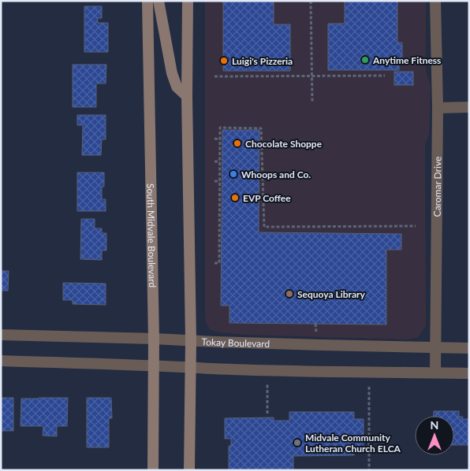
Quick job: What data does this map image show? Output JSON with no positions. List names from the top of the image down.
{
  "streets": {
    "main road": ["South Midvale Boulevard"],
    "street": ["Caromar Drive", "Tokay Boulevard"]
  },
  "crossings": [
    ["Caromar Drive", "Tokay Boulevard"],
    ["South Midvale Boulevard", "Tokay Boulevard"]
  ],
  "places": [
    "Anytime Fitness",
    "Luigi's Pizzeria",
    "Chocolate Shoppe",
    "Whoops and Co.",
    "EVP Coffee",
    "Sequoya Library",
    "Midvale Community Lutheran Church ELCA"
  ],
  "north": "top"
}
